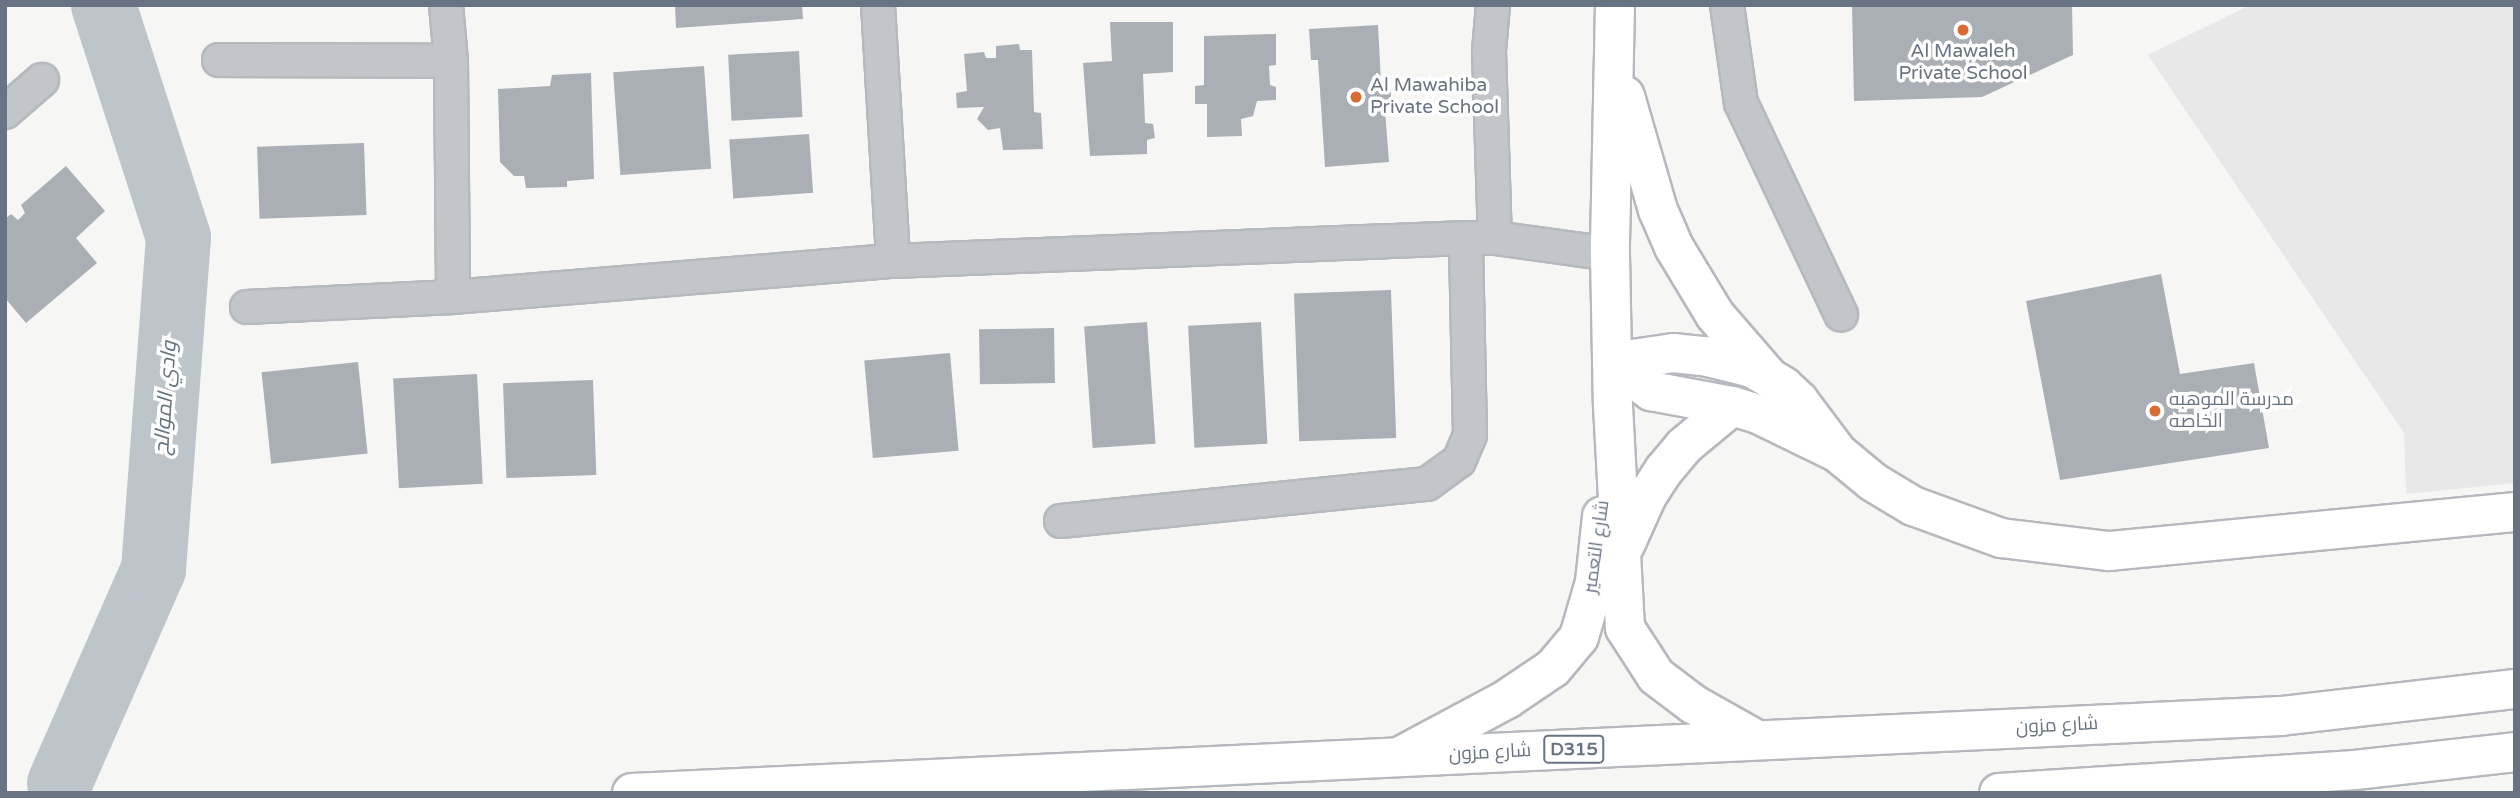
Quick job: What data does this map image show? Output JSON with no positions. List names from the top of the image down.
{
  "streets": {
    "main road": ["شارع التعمير", "شارع مزون", "D315"]
  },
  "crossings": [
    ["شارع التعمير", "شارع مزون"]
  ],
  "water": ["وادي الموالح"],
  "places": ["Al Mawaleh Private School", "Al Mawahiba Private School", "مدرسة الموهبه الخاصه"]
}
